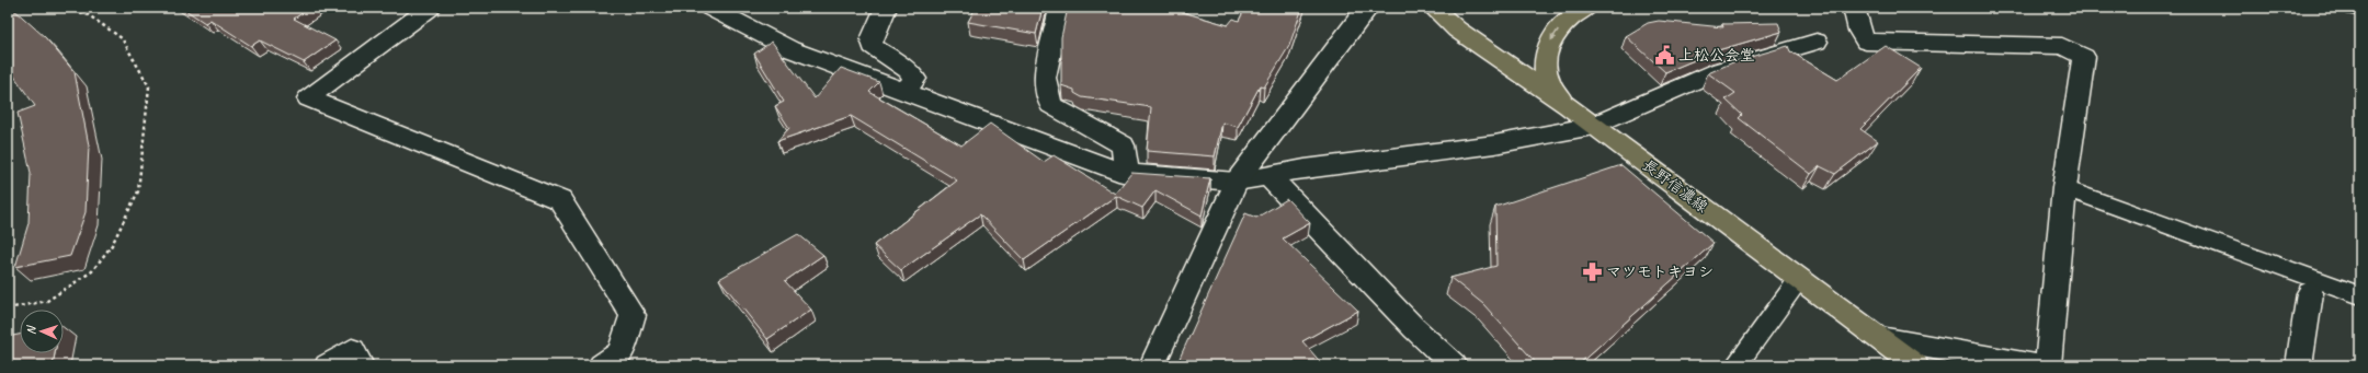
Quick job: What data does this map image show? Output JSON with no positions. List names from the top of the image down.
{
  "streets": {
    "main road": ["長野信濃線"]
  },
  "places": {
    "public building": ["上松公会堂"],
    "pharmacy": ["マツモトキヨシ"]
  },
  "north": "left"
}
